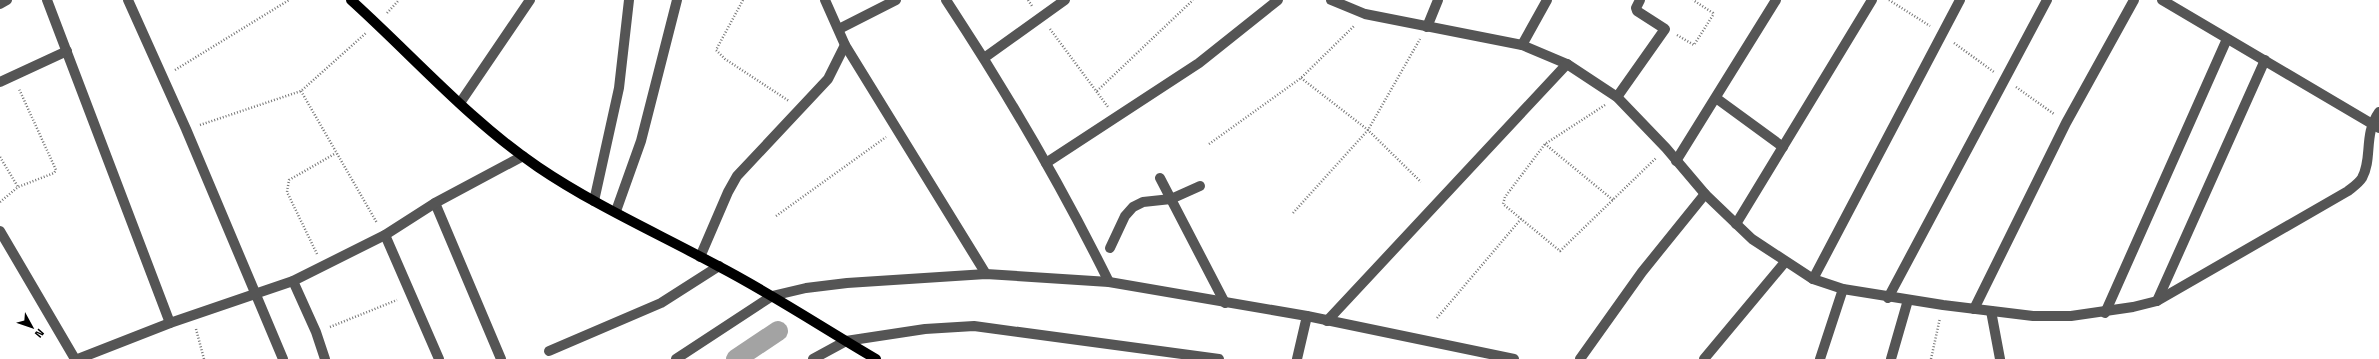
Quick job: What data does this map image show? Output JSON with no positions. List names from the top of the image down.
{
  "north": "bottom right"
}
